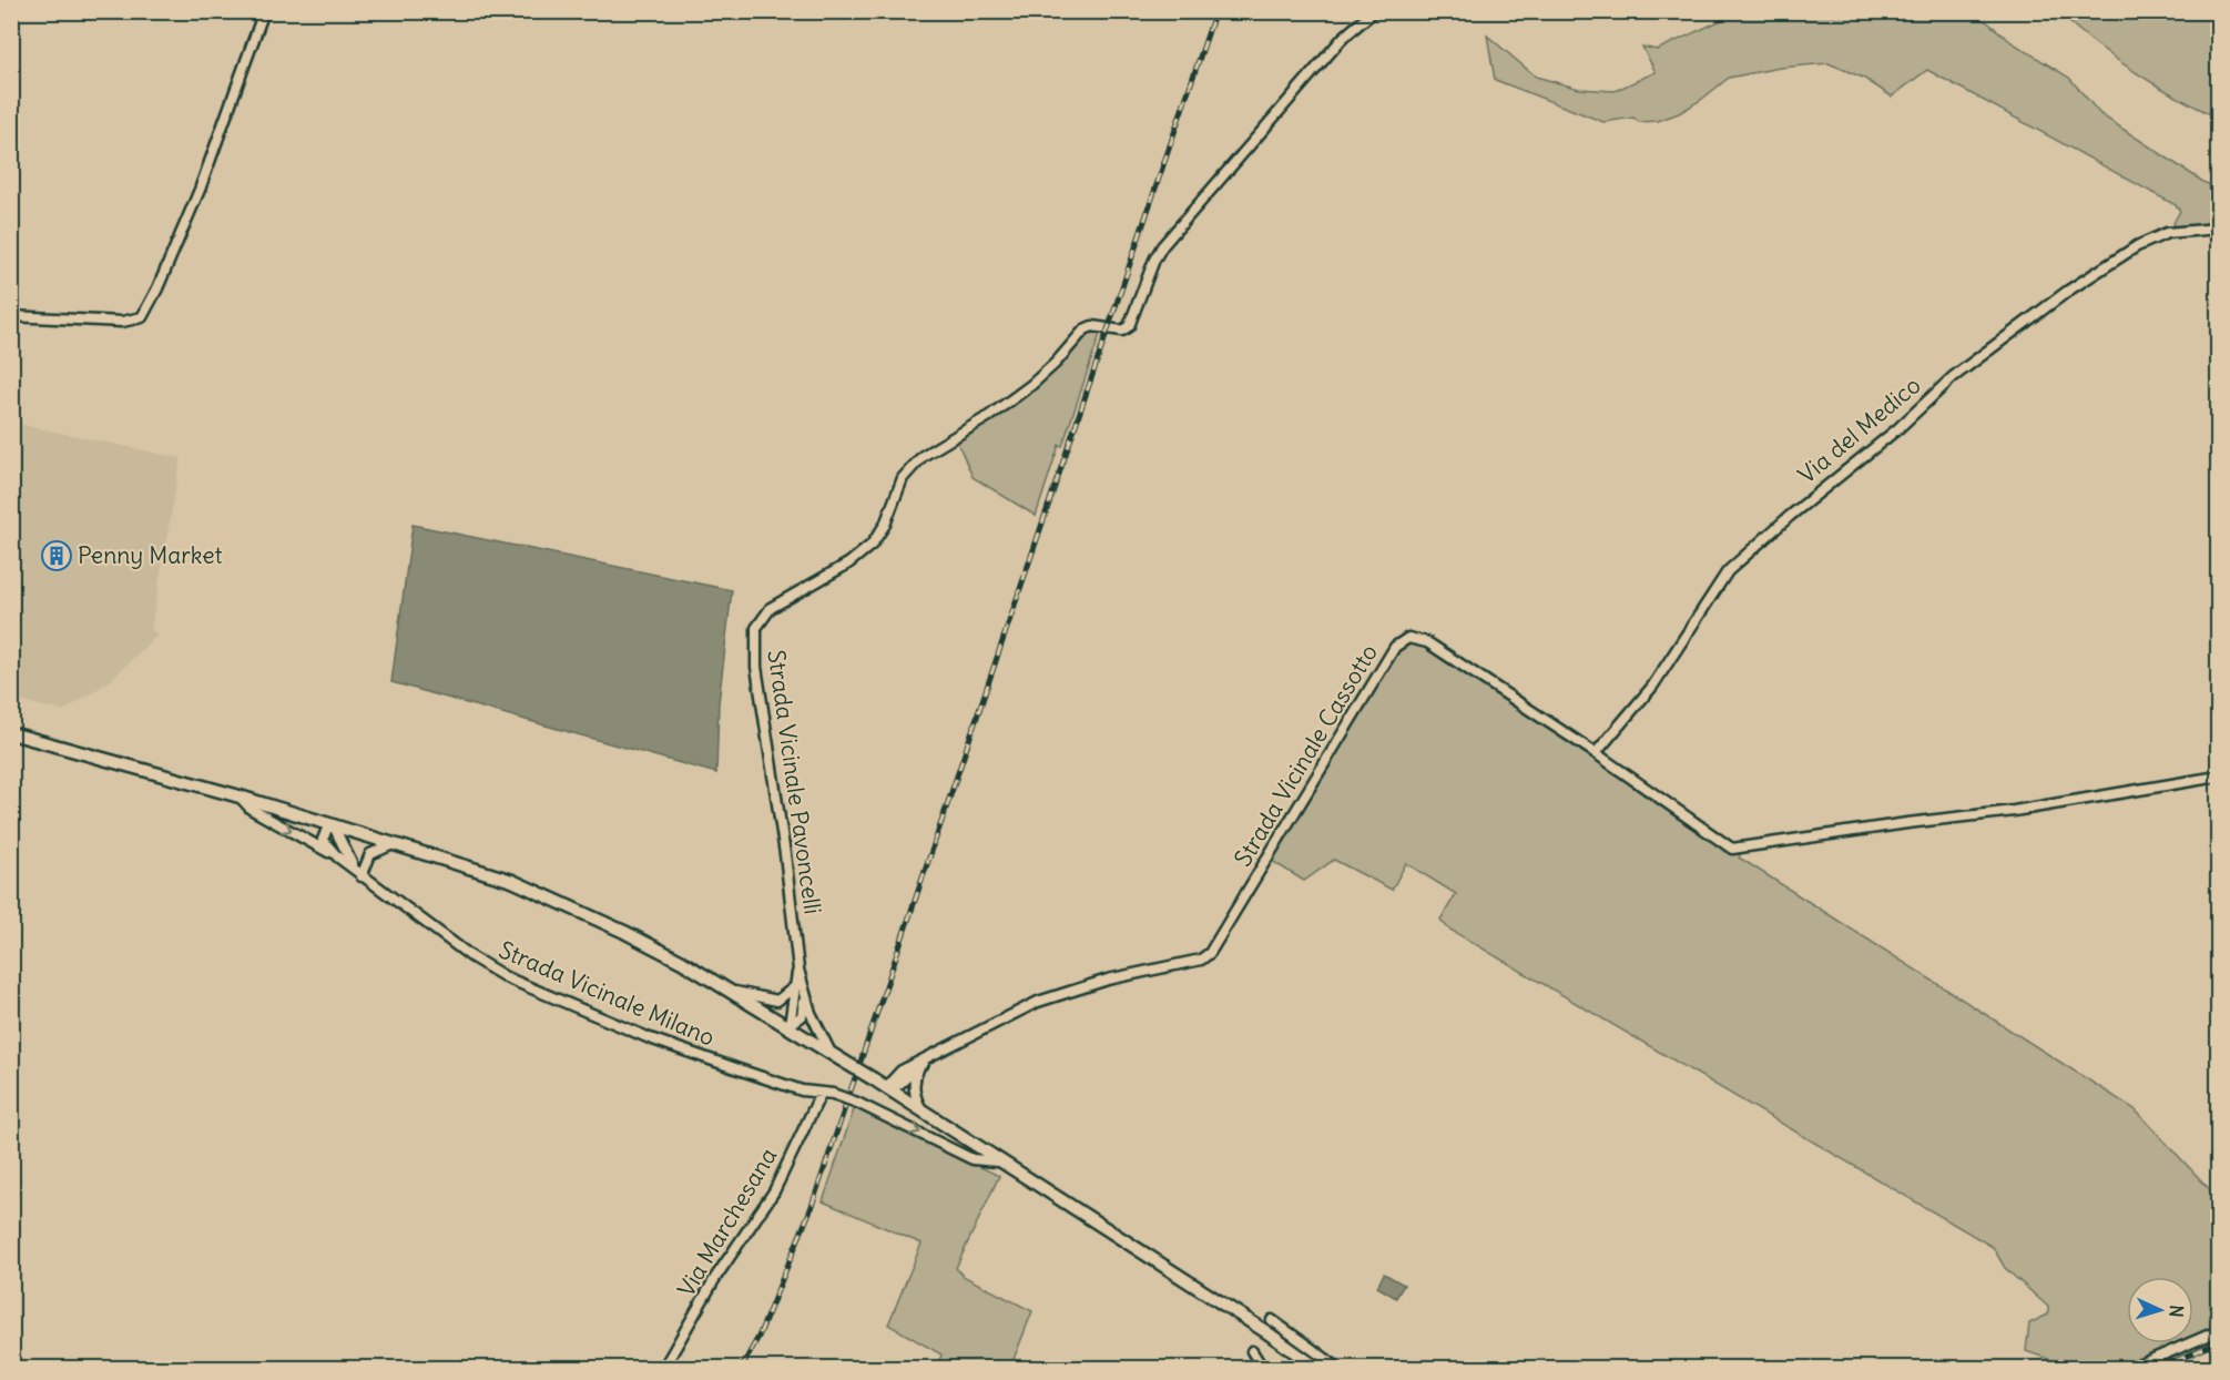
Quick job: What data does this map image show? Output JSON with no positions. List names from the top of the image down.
{
  "streets": {
    "street": [
      "Via del Medico",
      "Strada Vicinale Cassotto",
      "Strada Vicinale Pavoncelli",
      "Strada Vicinale Milano",
      "Via Marchesana"
    ]
  },
  "crossings": [
    ["Via del Medico", "Strada Vicinale Cassotto"],
    ["Strada Vicinale Milano", "Via Marchesana"]
  ],
  "one_way": ["Strada Vicinale Milano"],
  "places": {
    "building": ["Penny Market"]
  },
  "north": "right"
}
